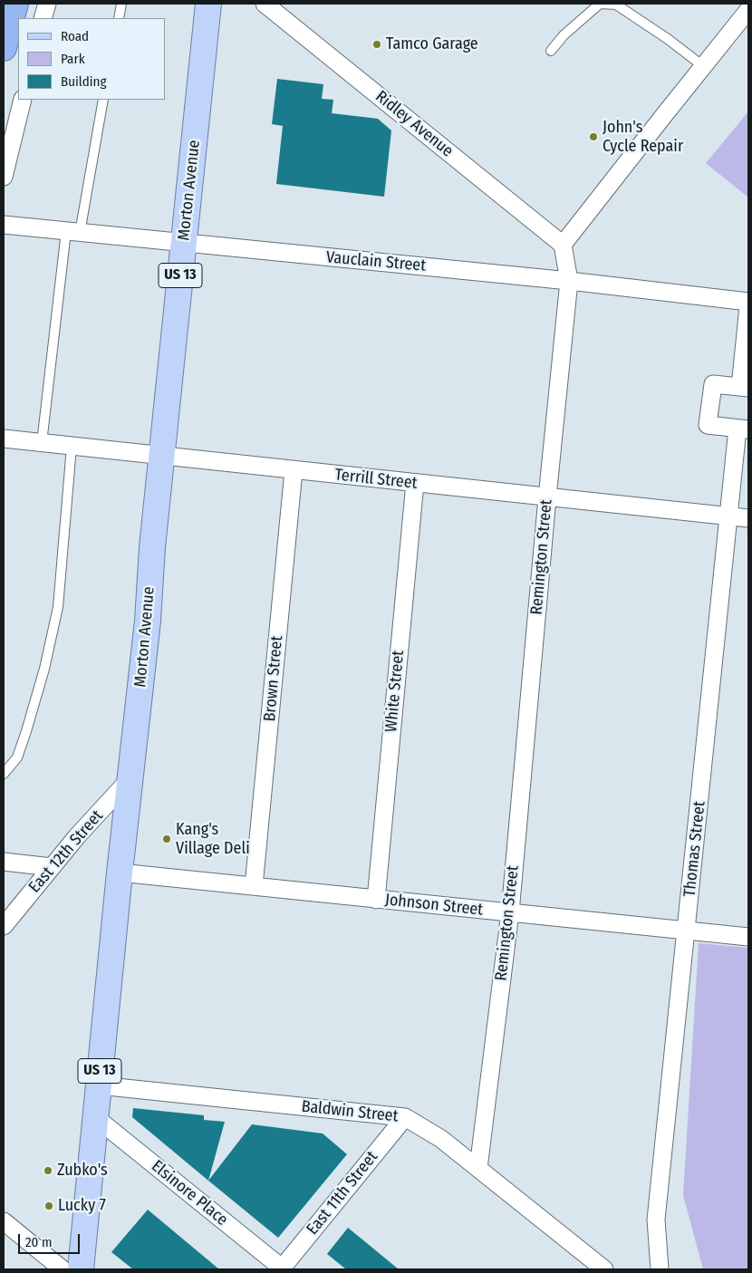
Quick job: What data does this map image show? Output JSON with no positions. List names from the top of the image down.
{
  "streets": {
    "main road": ["Morton Avenue", "US 13"],
    "street": [
      "Ridley Avenue",
      "Vauclain Street",
      "Terrill Street",
      "Remington Street",
      "Brown Street",
      "White Street",
      "Thomas Street",
      "East 12th Street",
      "Johnson Street",
      "Baldwin Street",
      "Elsinore Place",
      "East 11th Street"
    ]
  },
  "crossings": [
    ["Ridley Avenue", "Remington Street"],
    ["Morton Avenue", "Vauclain Street"],
    ["Morton Avenue", "Terrill Street"],
    ["Morton Avenue", "East 12th Street"],
    ["Morton Avenue", "Johnson Street"],
    ["Morton Avenue", "Baldwin Street"],
    ["Morton Avenue", "Elsinore Place"],
    ["Vauclain Street", "Remington Street"],
    ["Terrill Street", "Remington Street"],
    ["Terrill Street", "Brown Street"],
    ["Terrill Street", "White Street"],
    ["Terrill Street", "Thomas Street"],
    ["Remington Street", "Johnson Street"],
    ["Remington Street", "Baldwin Street"],
    ["Brown Street", "Johnson Street"],
    ["White Street", "Johnson Street"],
    ["Thomas Street", "Johnson Street"],
    ["Baldwin Street", "East 11th Street"],
    ["Elsinore Place", "East 11th Street"]
  ],
  "places": [
    "Tamco Garage",
    "John's Cycle Repair",
    "Kang's Village Deli",
    "Zubko's",
    "Lucky 7"
  ],
  "legend": ["Road", "Park", "Building"],
  "scale_bar": "20 m"
}
